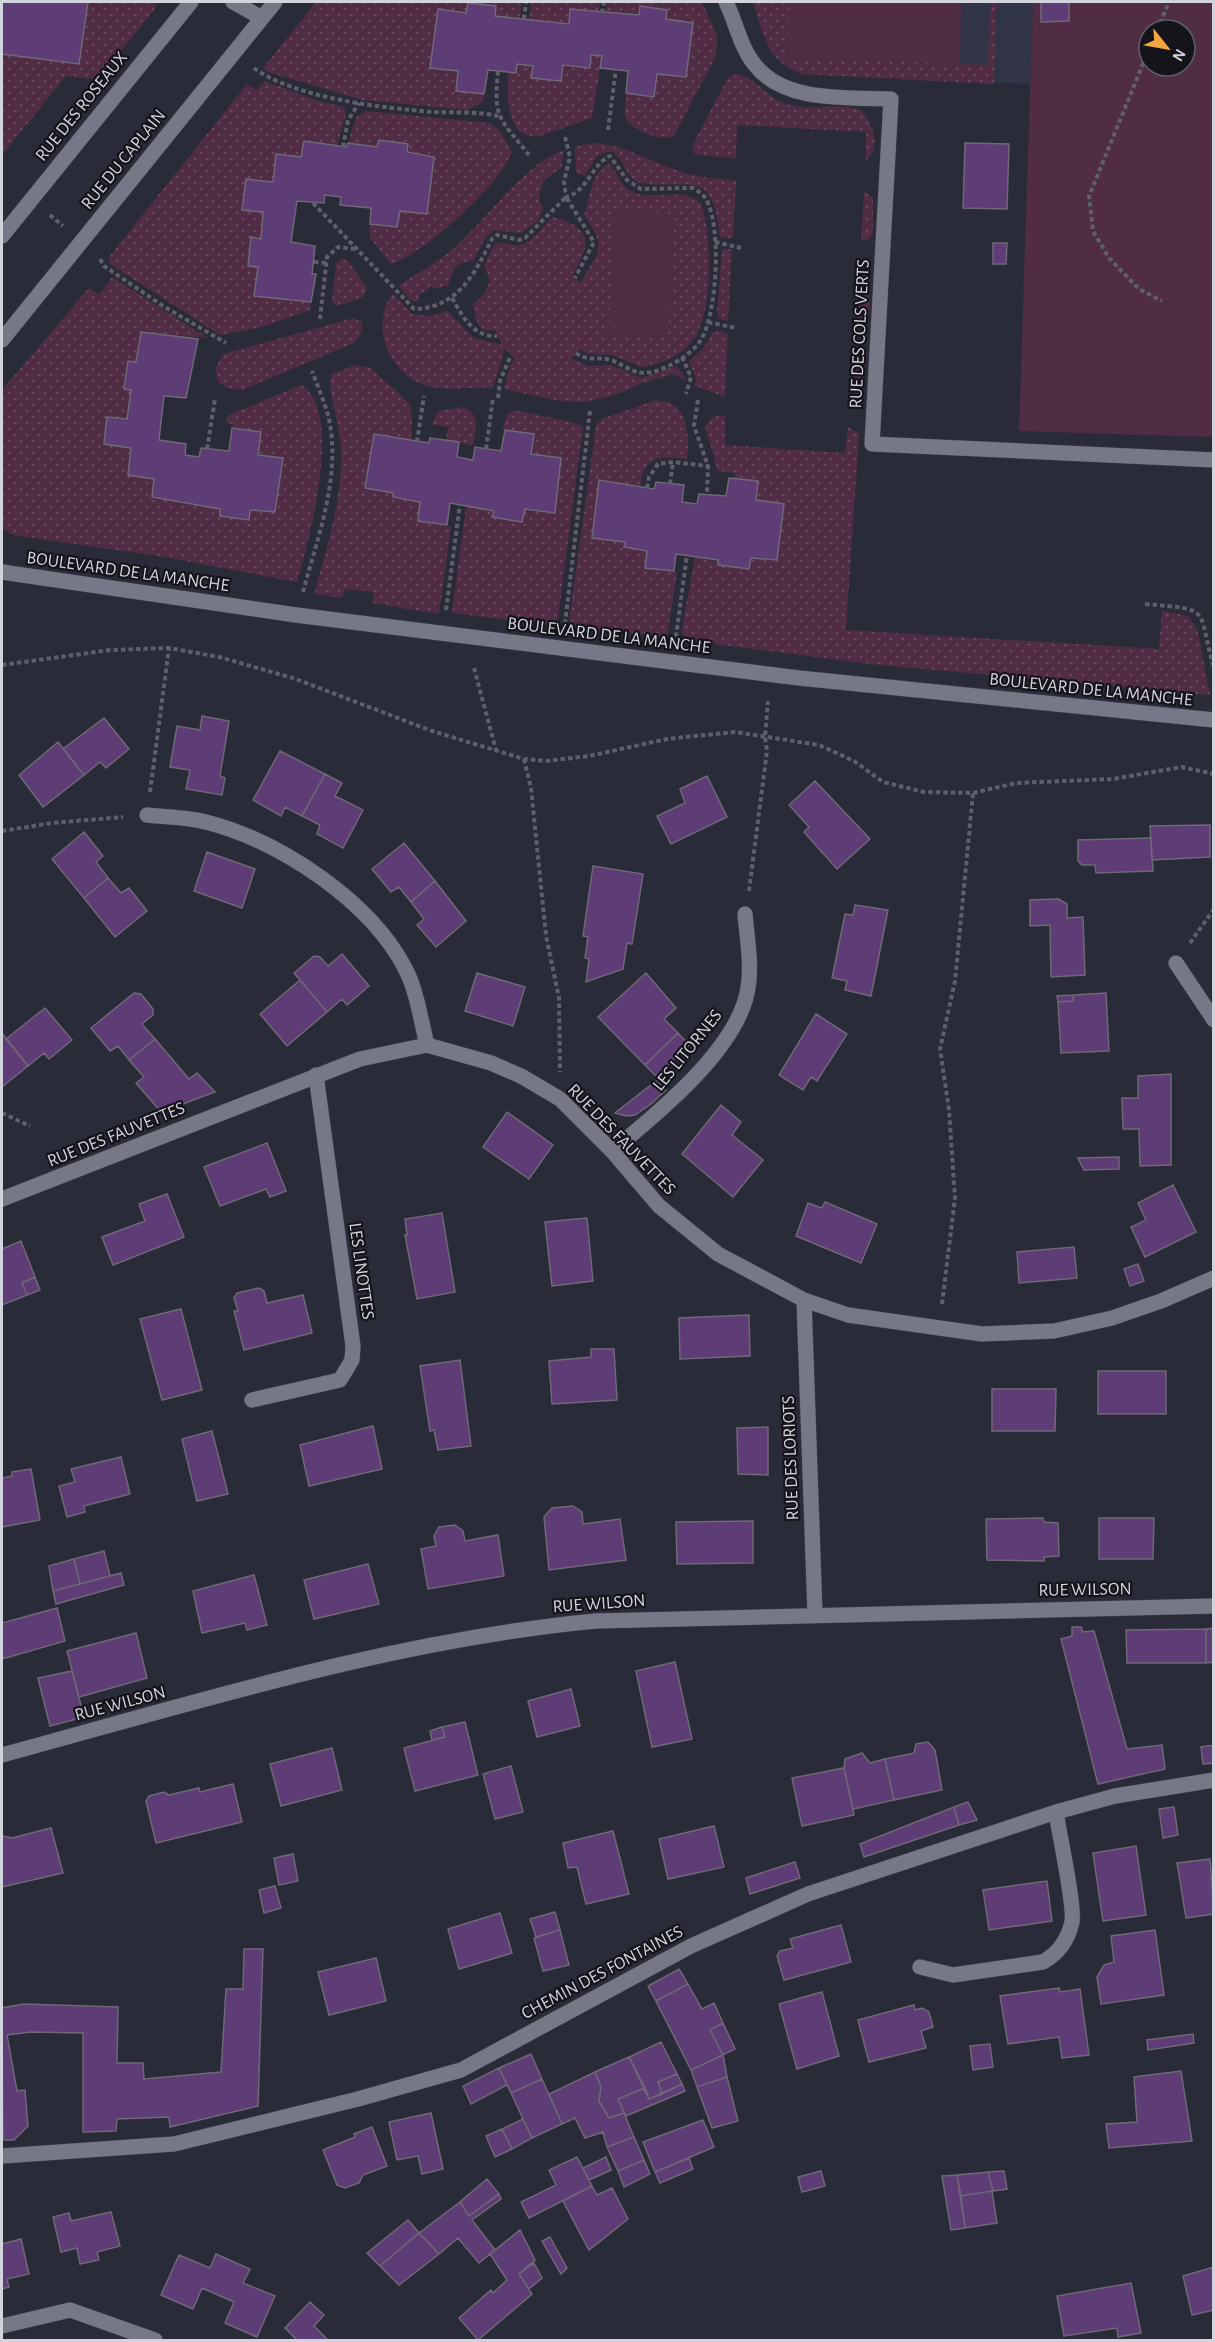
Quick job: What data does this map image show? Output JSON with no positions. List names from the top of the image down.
{
  "streets": {
    "street": [
      "RUE DES ROSEAUX",
      "RUE DU CAPLAIN",
      "RUE DES COLS VERTS",
      "BOULEVARD DE LA MANCHE",
      "LES LITORNES",
      "RUE DES FAUVETTES",
      "LES LINOTTES",
      "RUE DES LORIOTS",
      "RUE WILSON",
      "CHEMIN DES FONTAINES"
    ]
  },
  "crossings": [
    ["LES LITORNES", "RUE DES FAUVETTES"],
    ["RUE DES FAUVETTES", "LES LINOTTES"],
    ["RUE DES FAUVETTES", "RUE DES LORIOTS"],
    ["RUE DES LORIOTS", "RUE WILSON"]
  ],
  "north": "bottom right"
}
